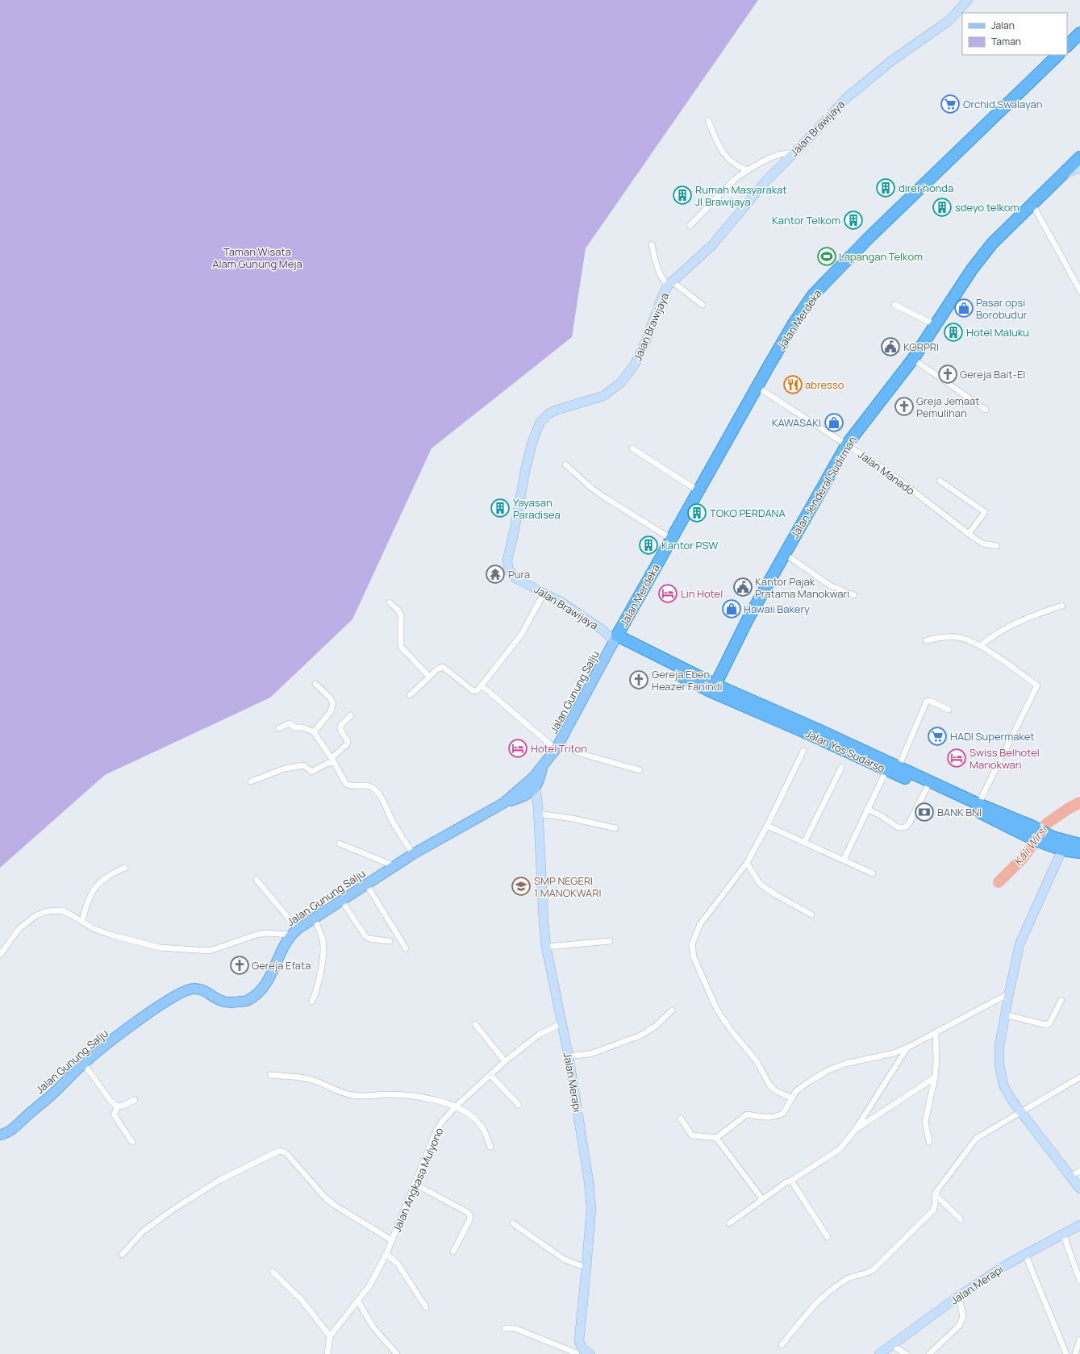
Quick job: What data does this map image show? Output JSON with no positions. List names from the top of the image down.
{
  "streets": {
    "highway": ["Jalan Merdeka", "Jalan Jenderal Sudirman", "Jalan Yos Sudarso"],
    "main road": ["Jalan Gunung Salju"],
    "street": [
      "Jalan Brawijaya",
      "Jalan Manado",
      "Jalan Merapi",
      "Jalan Angkasa Mulyono"
    ]
  },
  "crossings": [
    ["Jalan Brawijaya", "Jalan Merdeka"],
    ["Jalan Brawijaya", "Jalan Gunung Salju"],
    ["Jalan Brawijaya", "Jalan Yos Sudarso"],
    ["Jalan Merdeka", "Jalan Manado"],
    ["Jalan Merdeka", "Jalan Gunung Salju"],
    ["Jalan Merdeka", "Jalan Yos Sudarso"],
    ["Jalan Manado", "Jalan Jenderal Sudirman"],
    ["Jalan Jenderal Sudirman", "Jalan Yos Sudarso"],
    ["Jalan Gunung Salju", "Jalan Yos Sudarso"],
    ["Jalan Gunung Salju", "Jalan Merapi"],
    ["Jalan Merapi", "Jalan Angkasa Mulyono"]
  ],
  "water": ["Kali Wirsi"],
  "parks": ["Taman Wisata Alam Gunung Meja"],
  "places": {
    "supermarket": ["Orchid Swalayan", "HADI Supermaket"],
    "building": [
      "direr honda",
      "Rumah Masyarakat Jl.Brawijaya",
      "sdeyo telkom",
      "Kantor Telkom",
      "Hotel Maluku",
      "Yayasan Paradisea",
      "TOKO PERDANA",
      "Kantor PSW"
    ],
    "sports": ["Lapangan Telkom"],
    "shop": ["Pasar opsi Borobudur", "KAWASAKI", "Hawaii Bakery"],
    "public building": ["KORPRI", "Kantor Pajak Pratama Manokwari"],
    "church": [
      "Gereja Bait-El",
      "Greja Jemaat Pemulihan",
      "Gereja Eben Heazer Fanindi",
      "Gereja Efata"
    ],
    "restaurant": ["abresso"],
    "temple": ["Pura"],
    "hotel": ["Lin Hotel", "Hotel Triton", "Swiss Belhotel Manokwari"],
    "bank": ["BANK BNI"],
    "school or university": ["SMP NEGERI 1 MANOKWARI"]
  },
  "legend": ["Jalan", "Taman"]
}
